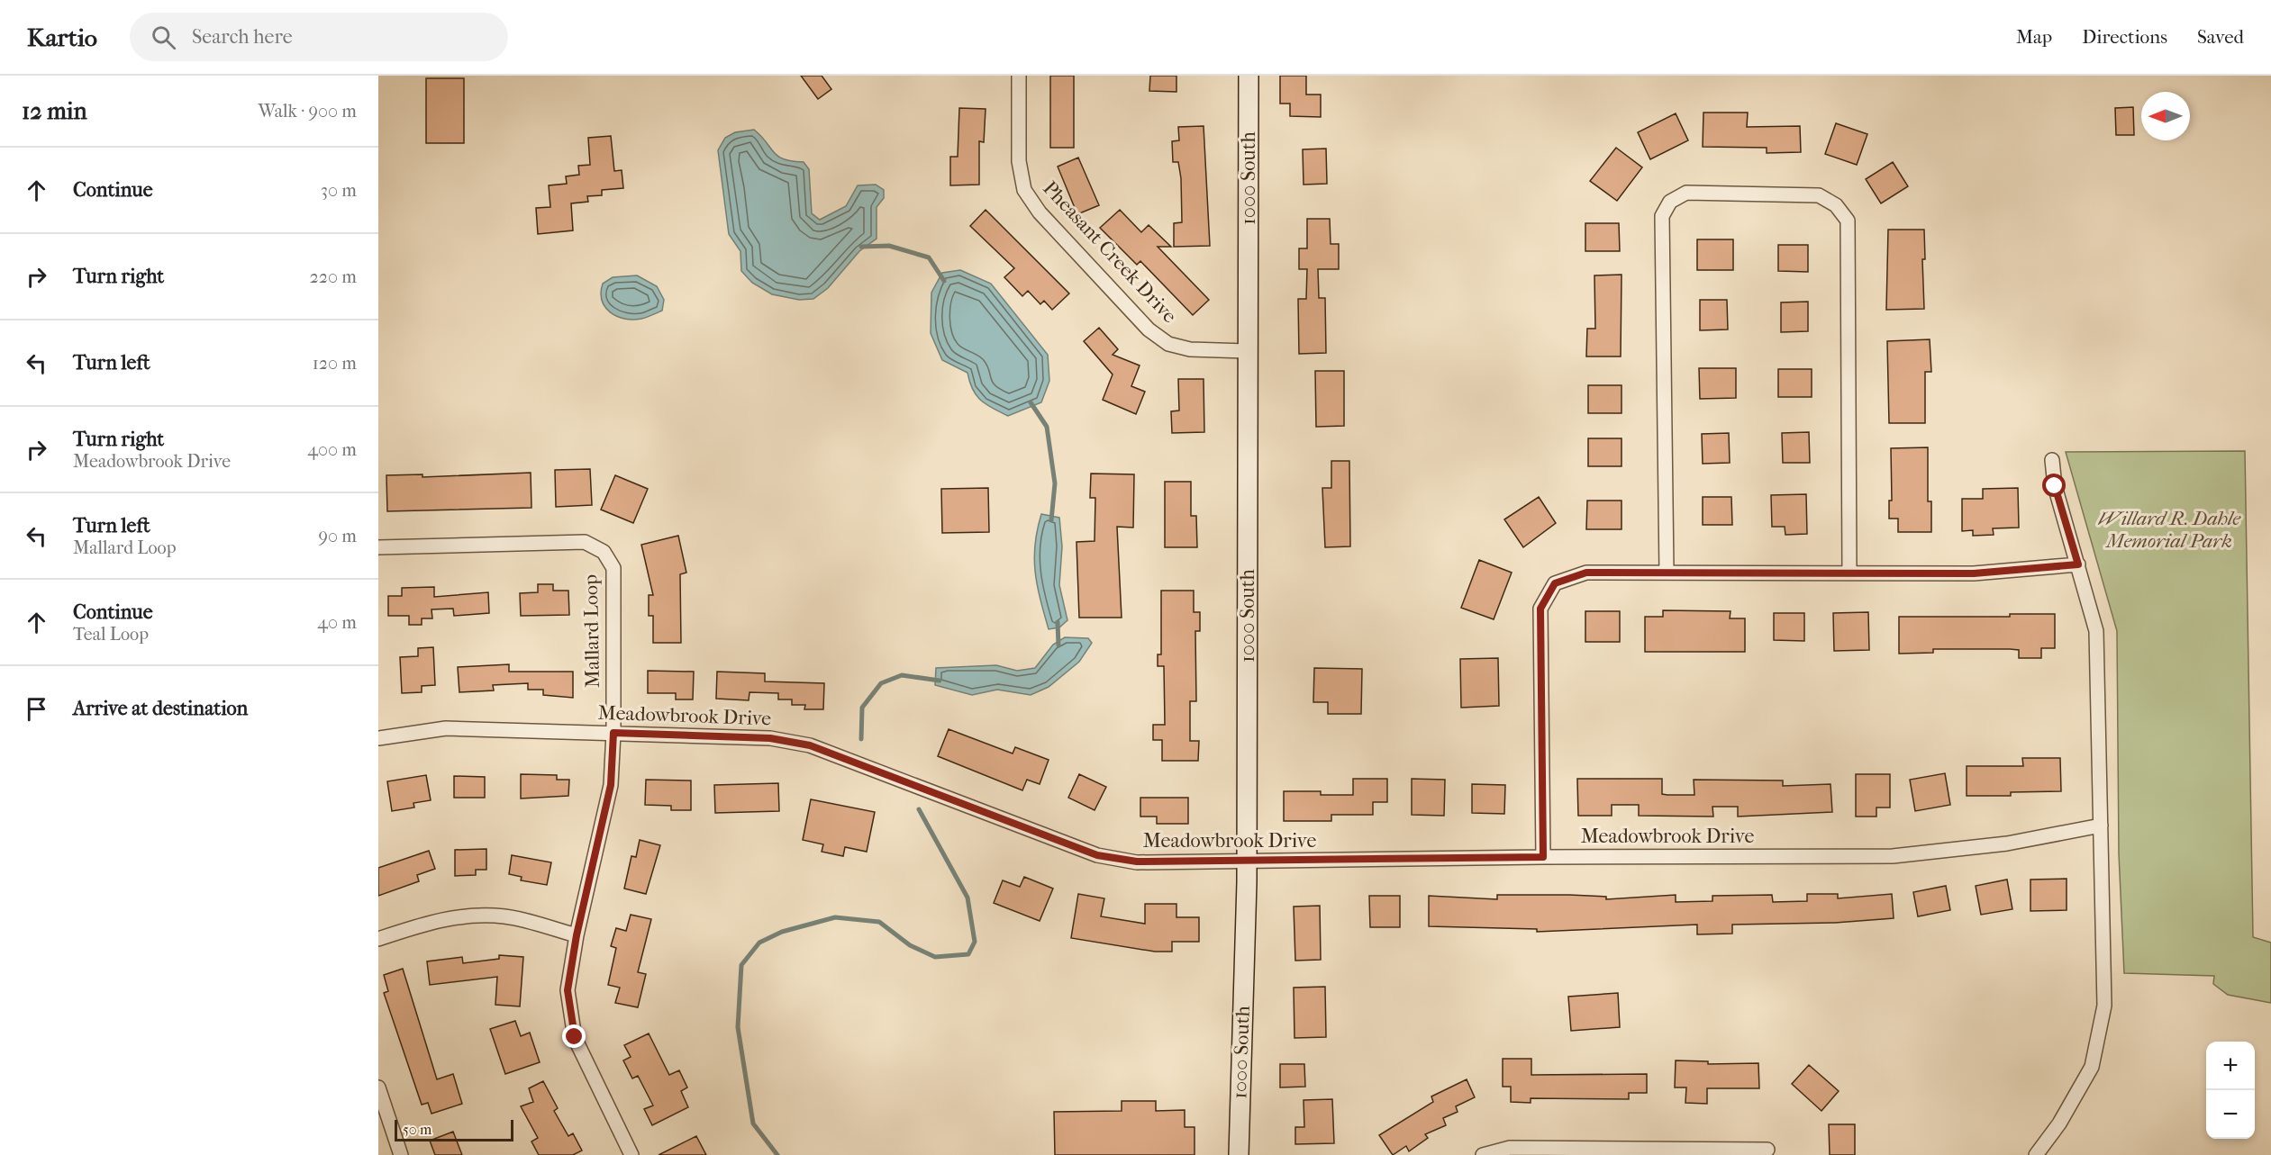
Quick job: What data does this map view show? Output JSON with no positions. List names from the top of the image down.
{
  "streets": {
    "street": [
      "1000 South",
      "Pheasant Creek Drive",
      "Mallard Loop",
      "Meadowbrook Drive"
    ]
  },
  "crossings": [
    ["1000 South", "Pheasant Creek Drive"],
    ["1000 South", "Meadowbrook Drive"],
    ["Mallard Loop", "Meadowbrook Drive"]
  ],
  "parks": ["Willard R. Dahle Memorial Park"],
  "scale_bar": "50 m",
  "north": "left",
  "page": {
    "header": "Kartio",
    "search": "Search here",
    "nav": ["Map", "Directions", "Saved"],
    "heading": ["12 min", "Walk · 900 m"],
    "list": [
      ["Continue", "30 m"],
      ["Turn right", "220 m"],
      ["Turn left", "120 m"],
      ["Turn right", "Meadowbrook Drive", "400 m"],
      ["Turn left", "Mallard Loop", "90 m"],
      ["Continue", "Teal Loop", "40 m"],
      "Arrive at destination"
    ],
    "map_buttons": ["+", "−"],
    "scale": "50 m"
  }
}
